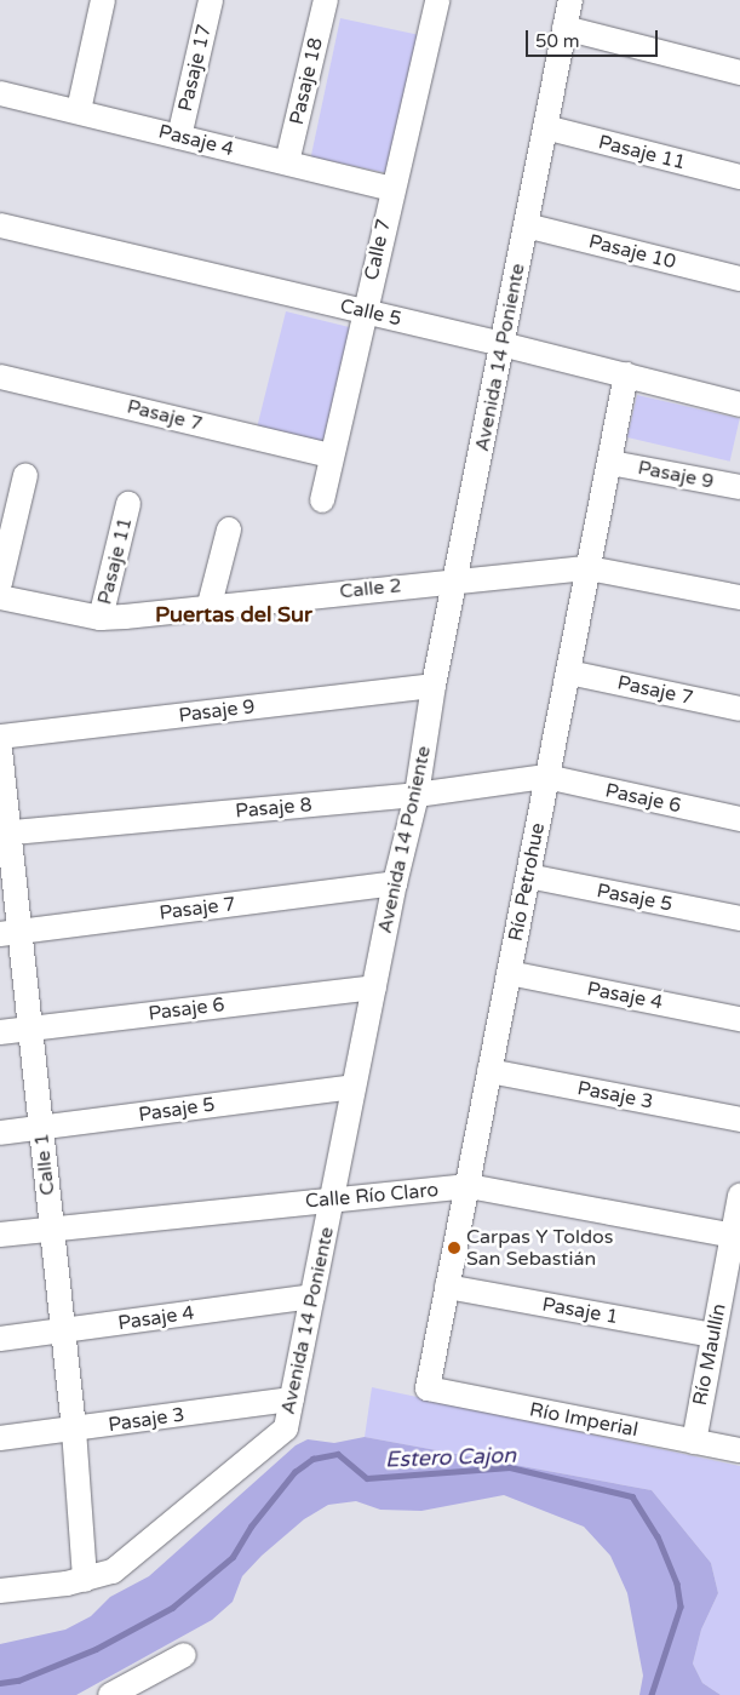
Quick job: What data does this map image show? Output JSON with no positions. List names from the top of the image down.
{
  "streets": {
    "street": [
      "Pasaje 17",
      "Pasaje 18",
      "Pasaje 4",
      "Pasaje 11",
      "Calle 7",
      "Pasaje 10",
      "Calle 5",
      "Avenida 14 Poniente",
      "Pasaje 7",
      "Pasaje 9",
      "Calle 2",
      "Pasaje 6",
      "Pasaje 8",
      "Río Petrohue",
      "Pasaje 5",
      "Pasaje 3",
      "Calle 1",
      "Calle Río Claro",
      "Pasaje 1",
      "Río Maullín",
      "Río Imperial"
    ]
  },
  "crossings": [
    ["Pasaje 17", "Pasaje 4"],
    ["Pasaje 18", "Pasaje 4"],
    ["Pasaje 4", "Calle 7"],
    ["Pasaje 4", "Avenida 14 Poniente"],
    ["Pasaje 4", "Río Petrohue"],
    ["Pasaje 4", "Calle 1"],
    ["Pasaje 11", "Avenida 14 Poniente"],
    ["Pasaje 11", "Calle 2"],
    ["Calle 7", "Calle 5"],
    ["Calle 7", "Pasaje 7"],
    ["Pasaje 10", "Avenida 14 Poniente"],
    ["Calle 5", "Avenida 14 Poniente"],
    ["Calle 5", "Río Petrohue"],
    ["Avenida 14 Poniente", "Pasaje 7"],
    ["Avenida 14 Poniente", "Pasaje 9"],
    ["Avenida 14 Poniente", "Calle 2"],
    ["Avenida 14 Poniente", "Pasaje 6"],
    ["Avenida 14 Poniente", "Pasaje 8"],
    ["Avenida 14 Poniente", "Pasaje 5"],
    ["Avenida 14 Poniente", "Pasaje 3"],
    ["Avenida 14 Poniente", "Calle 1"],
    ["Avenida 14 Poniente", "Calle Río Claro"],
    ["Pasaje 7", "Río Petrohue"],
    ["Pasaje 7", "Calle 1"],
    ["Pasaje 9", "Río Petrohue"],
    ["Calle 2", "Río Petrohue"],
    ["Pasaje 6", "Pasaje 8"],
    ["Pasaje 6", "Río Petrohue"],
    ["Pasaje 6", "Calle 1"],
    ["Pasaje 8", "Río Petrohue"],
    ["Pasaje 8", "Calle 1"],
    ["Río Petrohue", "Pasaje 5"],
    ["Río Petrohue", "Pasaje 3"],
    ["Río Petrohue", "Calle Río Claro"],
    ["Río Petrohue", "Pasaje 1"],
    ["Río Petrohue", "Río Imperial"],
    ["Pasaje 5", "Calle 1"],
    ["Pasaje 3", "Calle 1"],
    ["Calle 1", "Calle Río Claro"],
    ["Calle Río Claro", "Río Maullín"],
    ["Pasaje 1", "Río Maullín"],
    ["Río Maullín", "Río Imperial"]
  ],
  "districts": ["Puertas del Sur"],
  "water": ["Estero Cajon"],
  "places": ["Carpas Y Toldos San Sebastián"],
  "scale_bar": "50 m"
}
